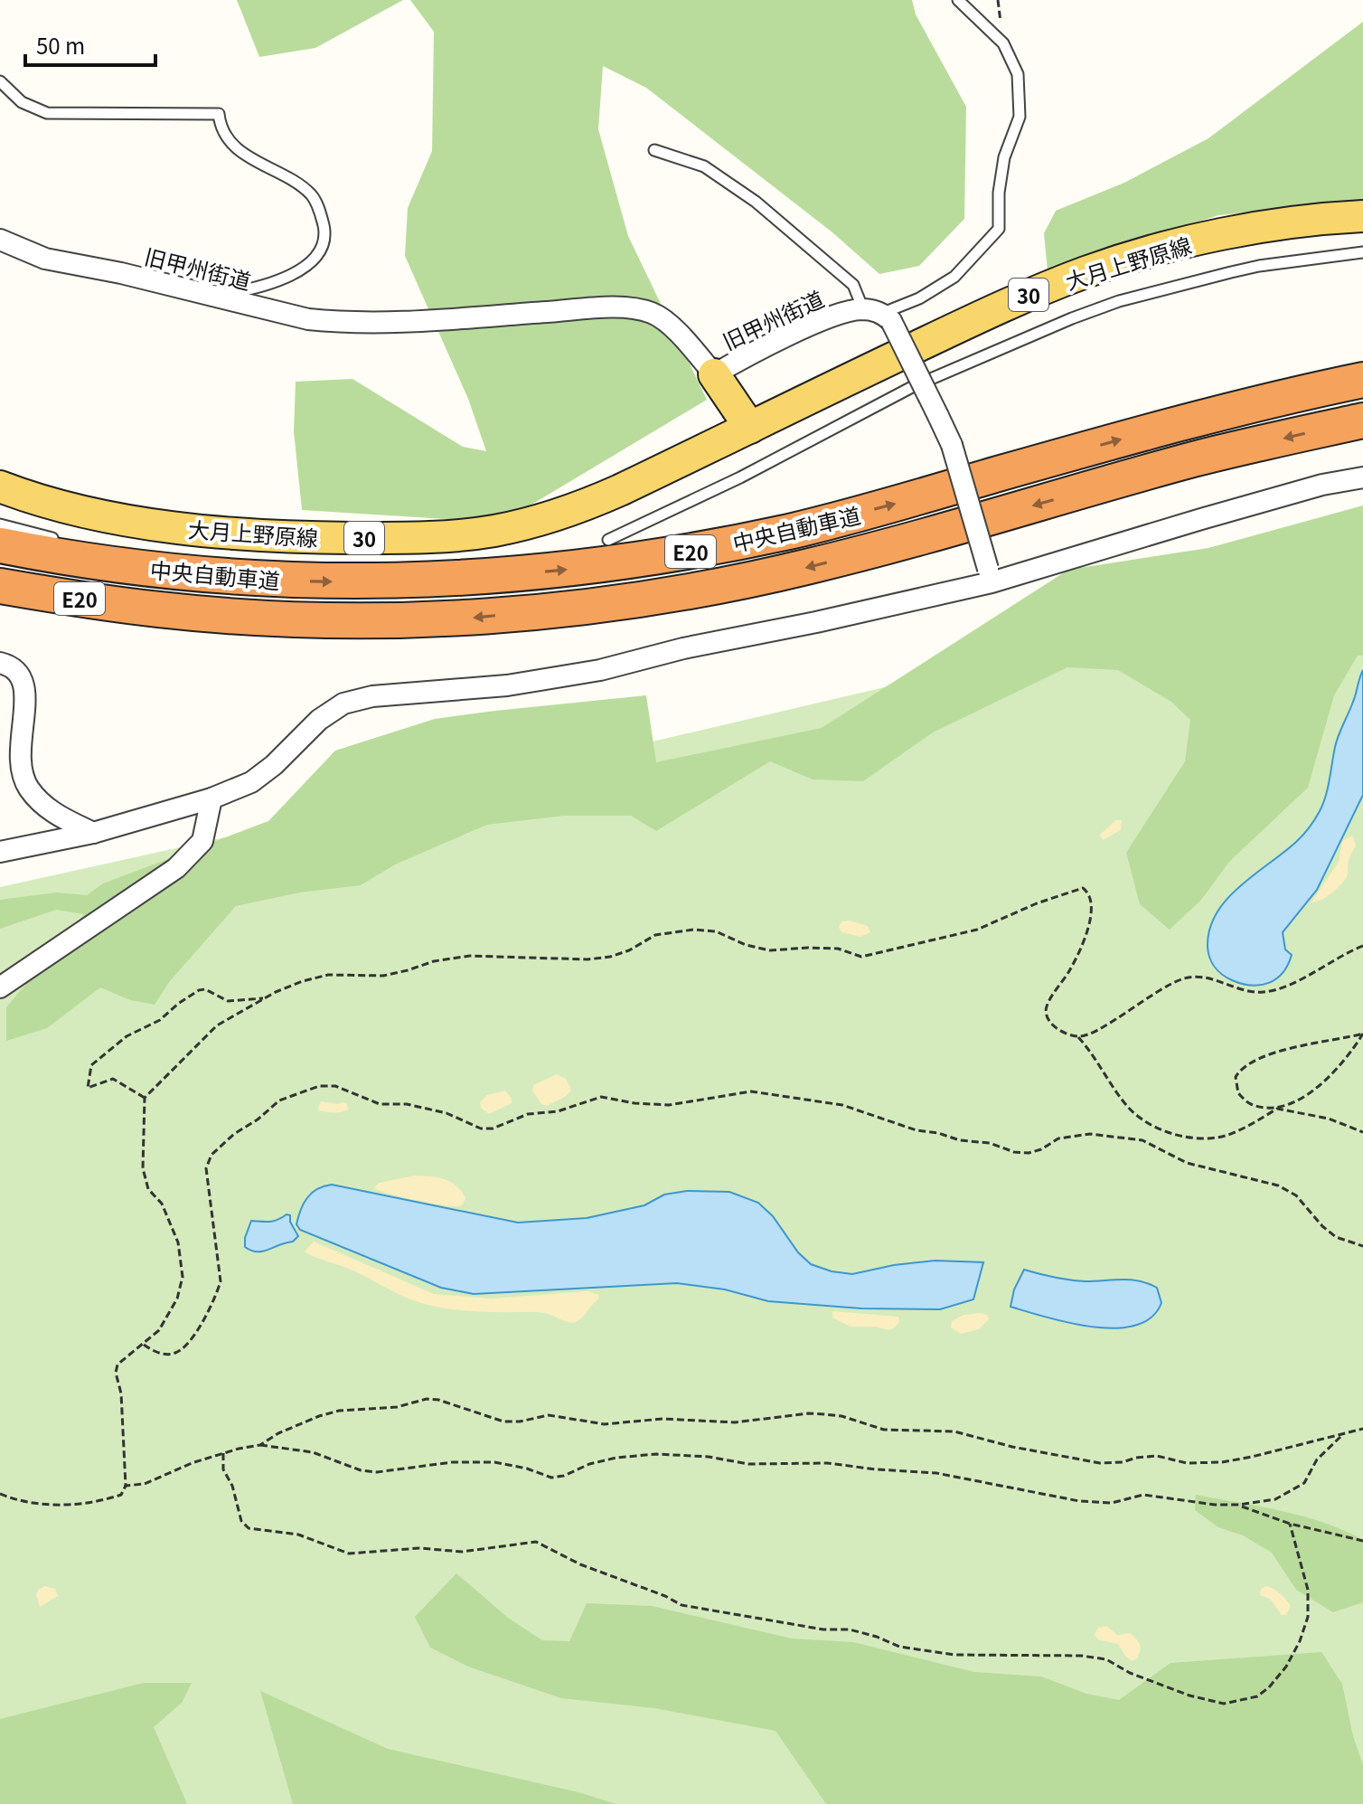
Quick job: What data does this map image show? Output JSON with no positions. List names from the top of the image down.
{
  "streets": {
    "highway": ["中央自動車道", "E20"],
    "main road": ["大月上野原線", "30"],
    "street": ["旧甲州街道"]
  },
  "scale_bar": "50 m"
}
